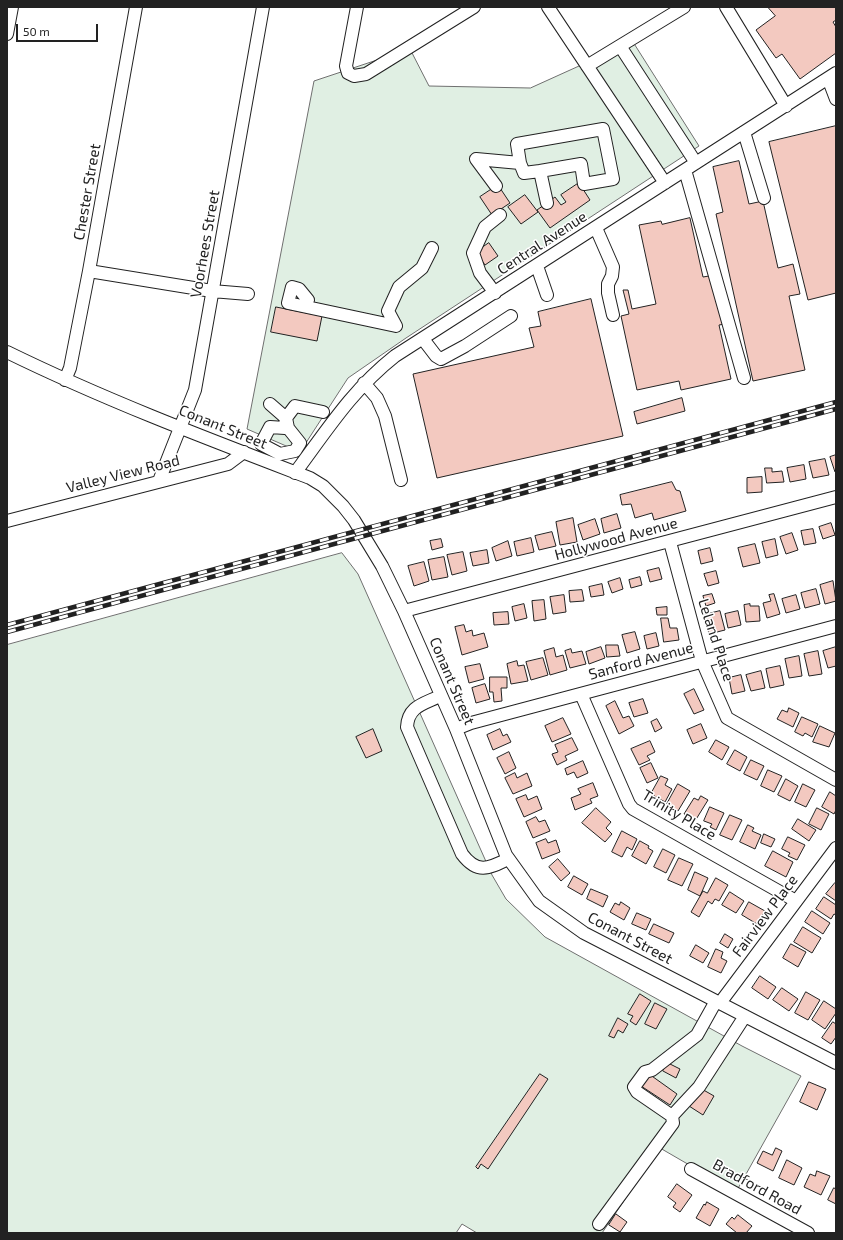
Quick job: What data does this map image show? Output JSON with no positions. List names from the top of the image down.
{
  "streets": {
    "street": [
      "Chester Street",
      "Central Avenue",
      "Voorhees Street",
      "Conant Street",
      "Valley View Road",
      "Hollywood Avenue",
      "Leland Place",
      "Sanford Avenue",
      "Trinity Place",
      "Fairview Place",
      "Bradford Road"
    ]
  },
  "crossings": [
    ["Chester Street", "Conant Street"],
    ["Central Avenue", "Conant Street"],
    ["Voorhees Street", "Conant Street"],
    ["Voorhees Street", "Valley View Road"],
    ["Conant Street", "Valley View Road"],
    ["Conant Street", "Hollywood Avenue"],
    ["Conant Street", "Sanford Avenue"],
    ["Conant Street", "Fairview Place"],
    ["Hollywood Avenue", "Leland Place"],
    ["Leland Place", "Sanford Avenue"],
    ["Sanford Avenue", "Trinity Place"],
    ["Trinity Place", "Fairview Place"]
  ],
  "scale_bar": "50 m"
}
